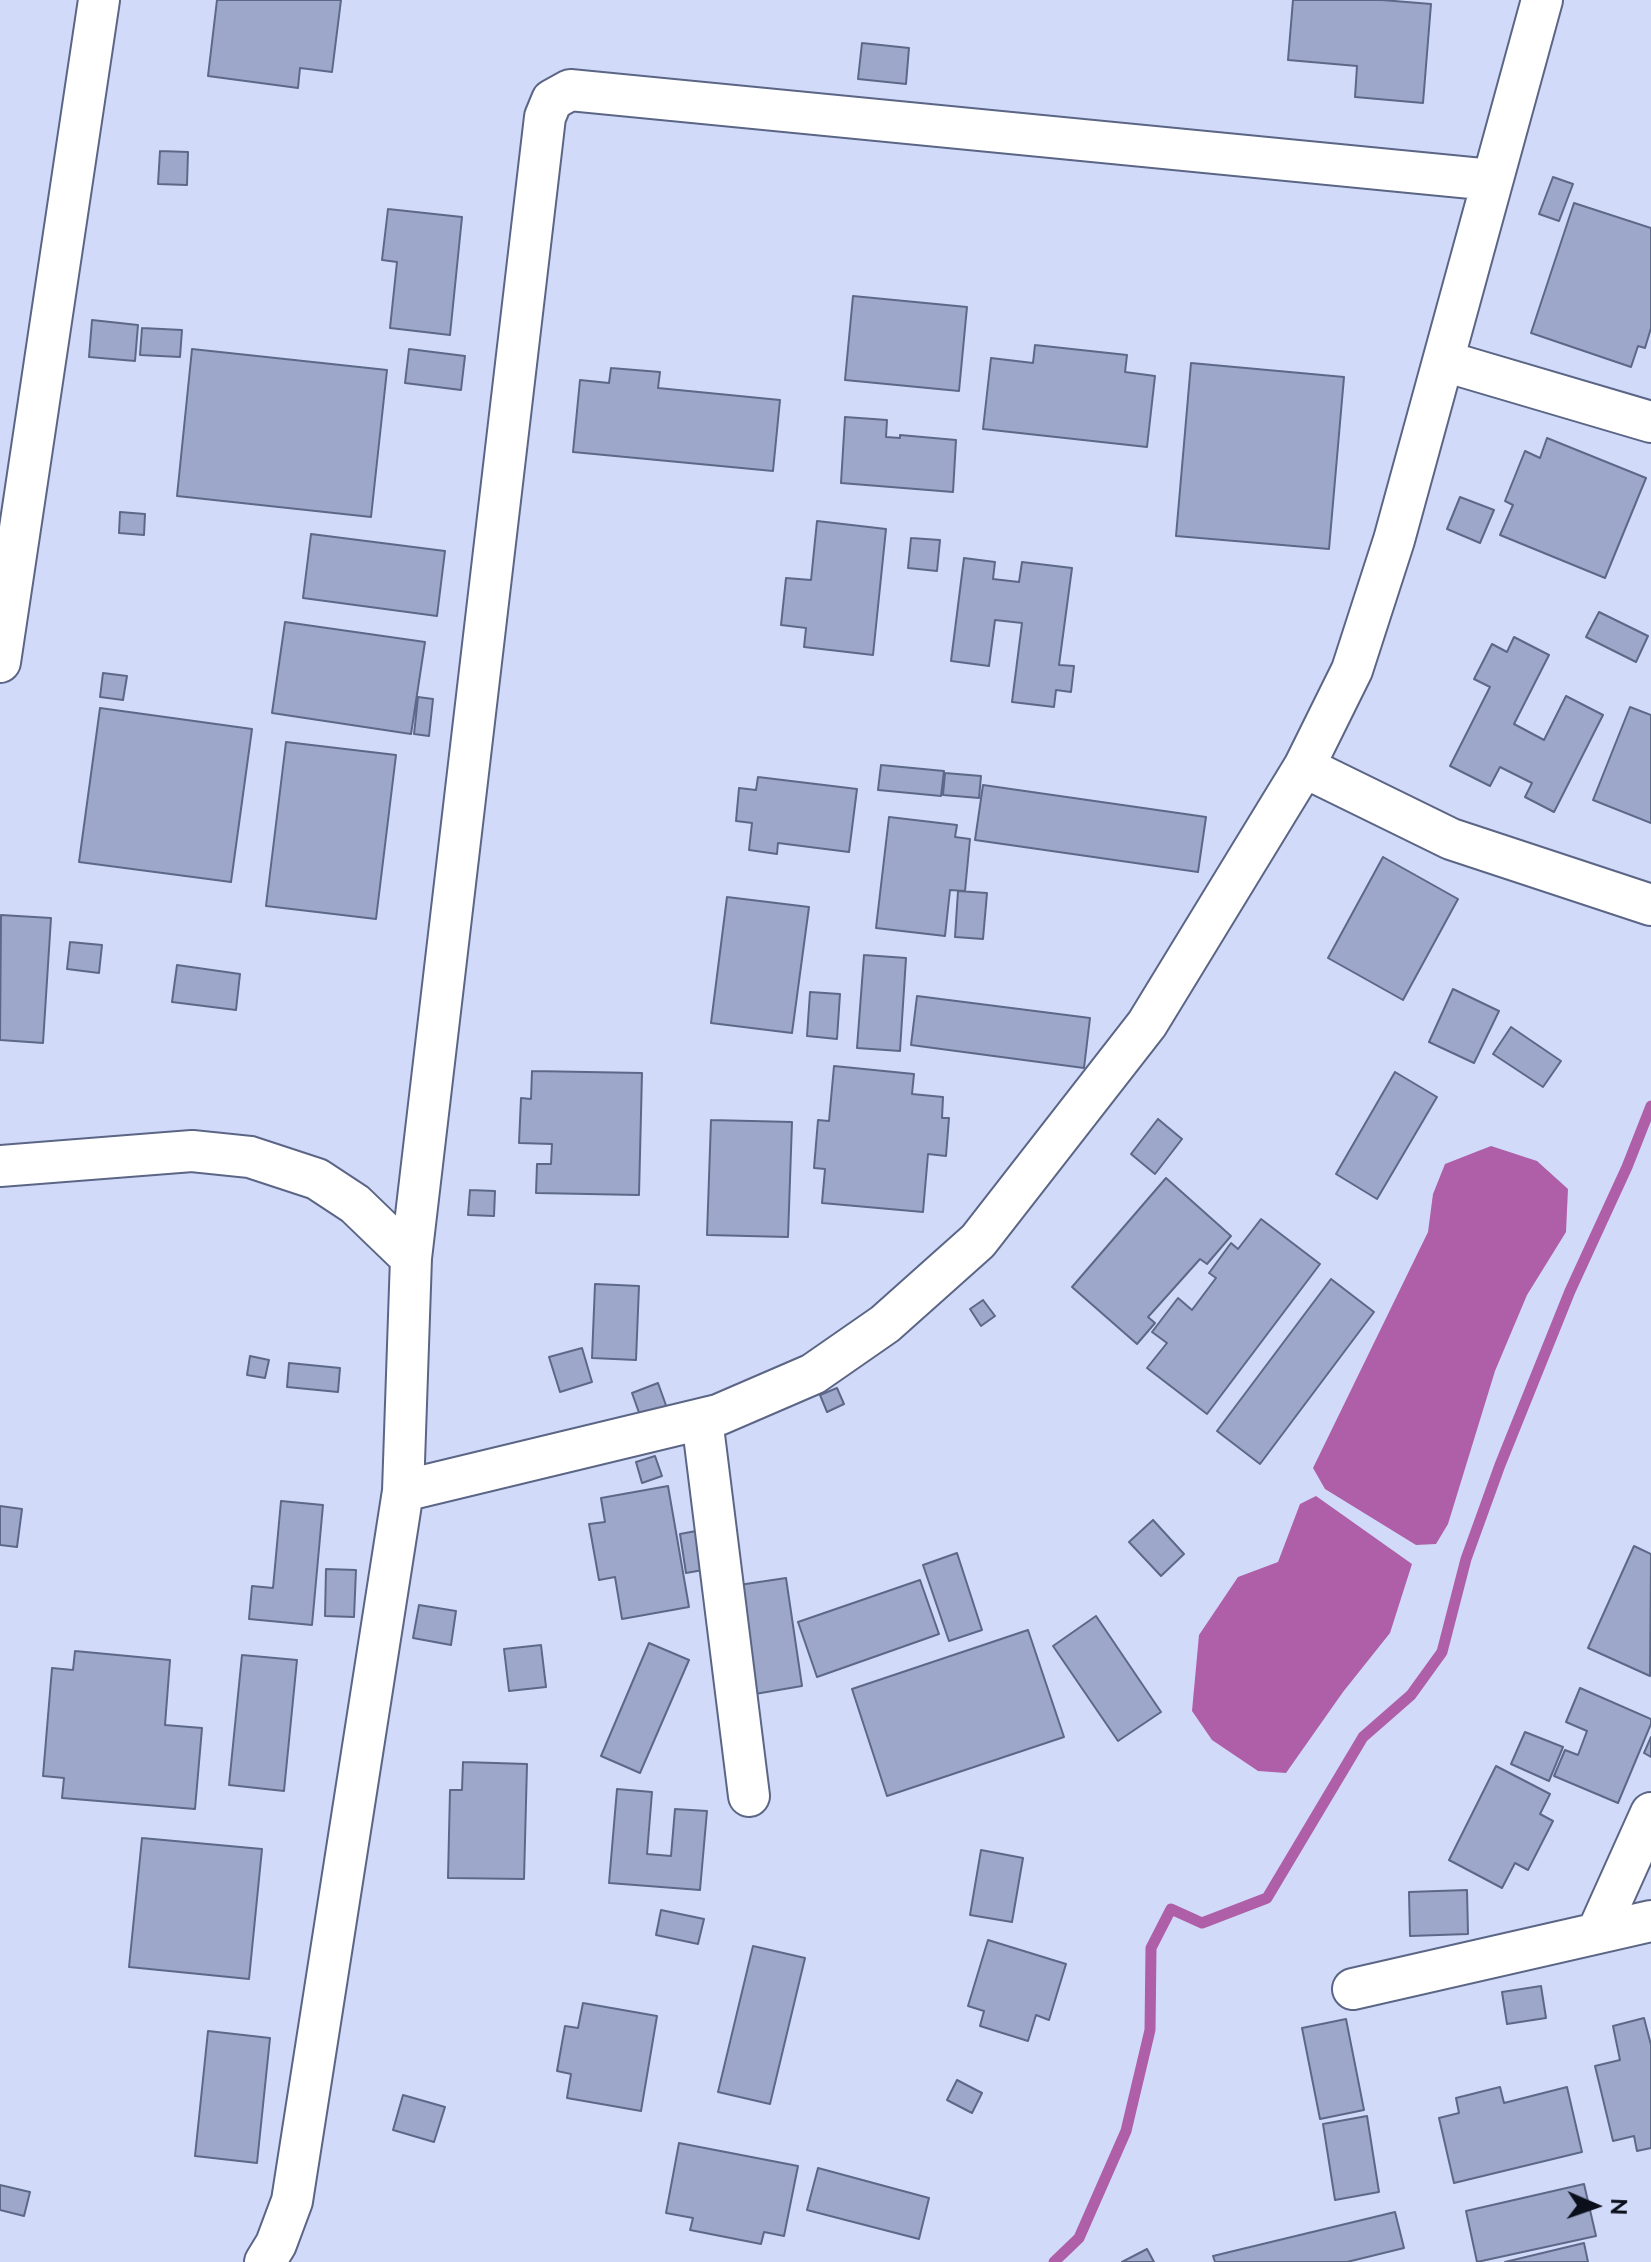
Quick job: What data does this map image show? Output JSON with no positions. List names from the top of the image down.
{
  "north": "right"
}
